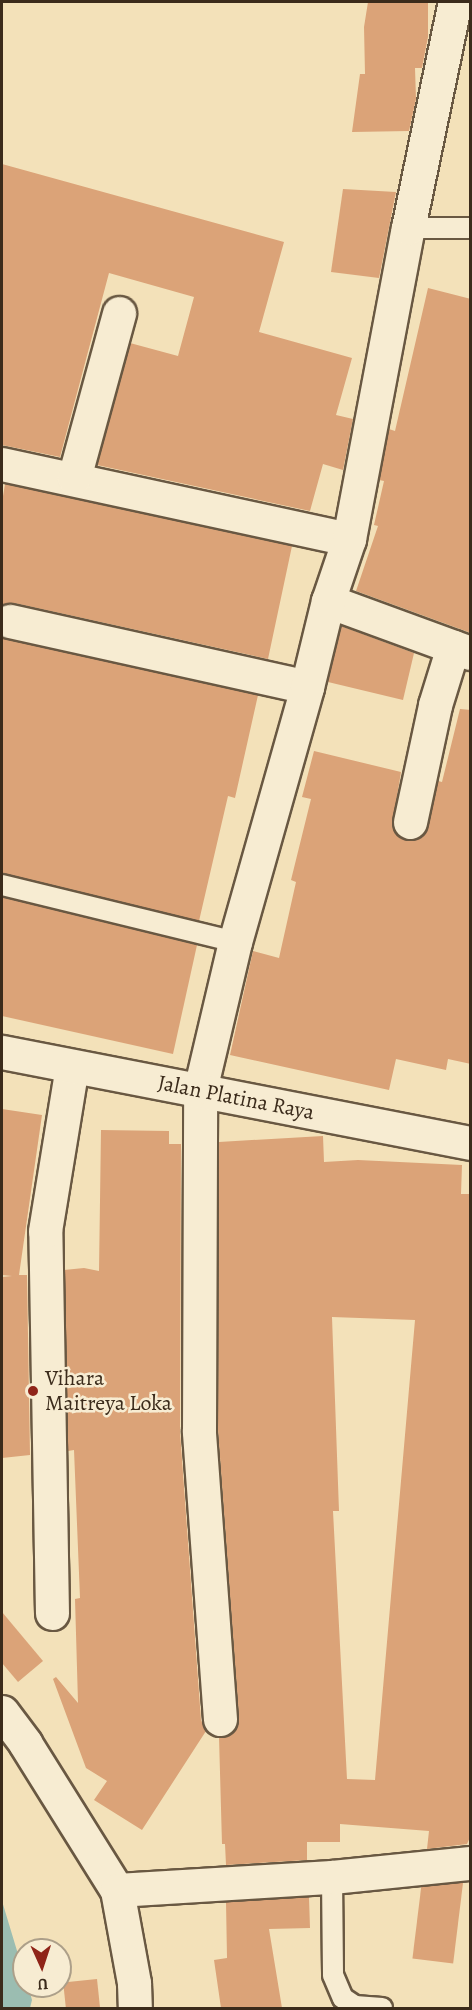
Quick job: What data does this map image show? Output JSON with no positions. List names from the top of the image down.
{
  "streets": {
    "street": ["Jalan Platina Raya"]
  },
  "places": ["Vihara Maitreya Loka"],
  "north": "bottom"
}
